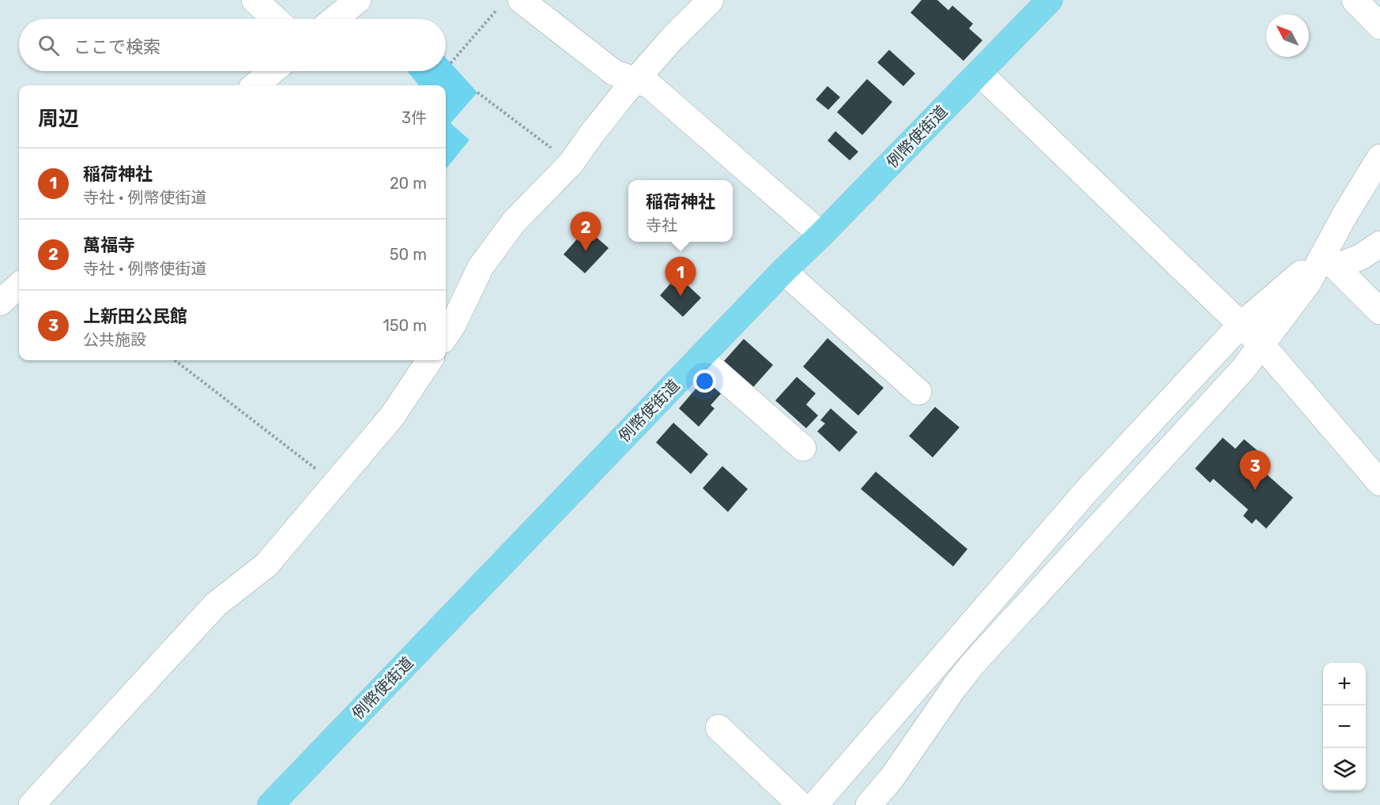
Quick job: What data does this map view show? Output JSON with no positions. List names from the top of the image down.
{
  "streets": {
    "main road": ["例幣使街道"]
  },
  "north": "top left",
  "page": {
    "search": "ここで検索",
    "heading": ["周辺", "3件"],
    "list": [
      {
        "mark": "1",
        "name": "稲荷神社",
        "note": "寺社 · 例幣使街道",
        "value": "20 m"
      },
      {
        "mark": "2",
        "name": "萬福寺",
        "note": "寺社 · 例幣使街道",
        "value": "50 m"
      },
      {
        "mark": "3",
        "name": "上新田公民館",
        "note": "公共施設",
        "value": "150 m"
      }
    ],
    "popup": ["稲荷神社", "寺社"],
    "pins": ["2", "1", "3"],
    "map_buttons": ["+", "−"]
  }
}
